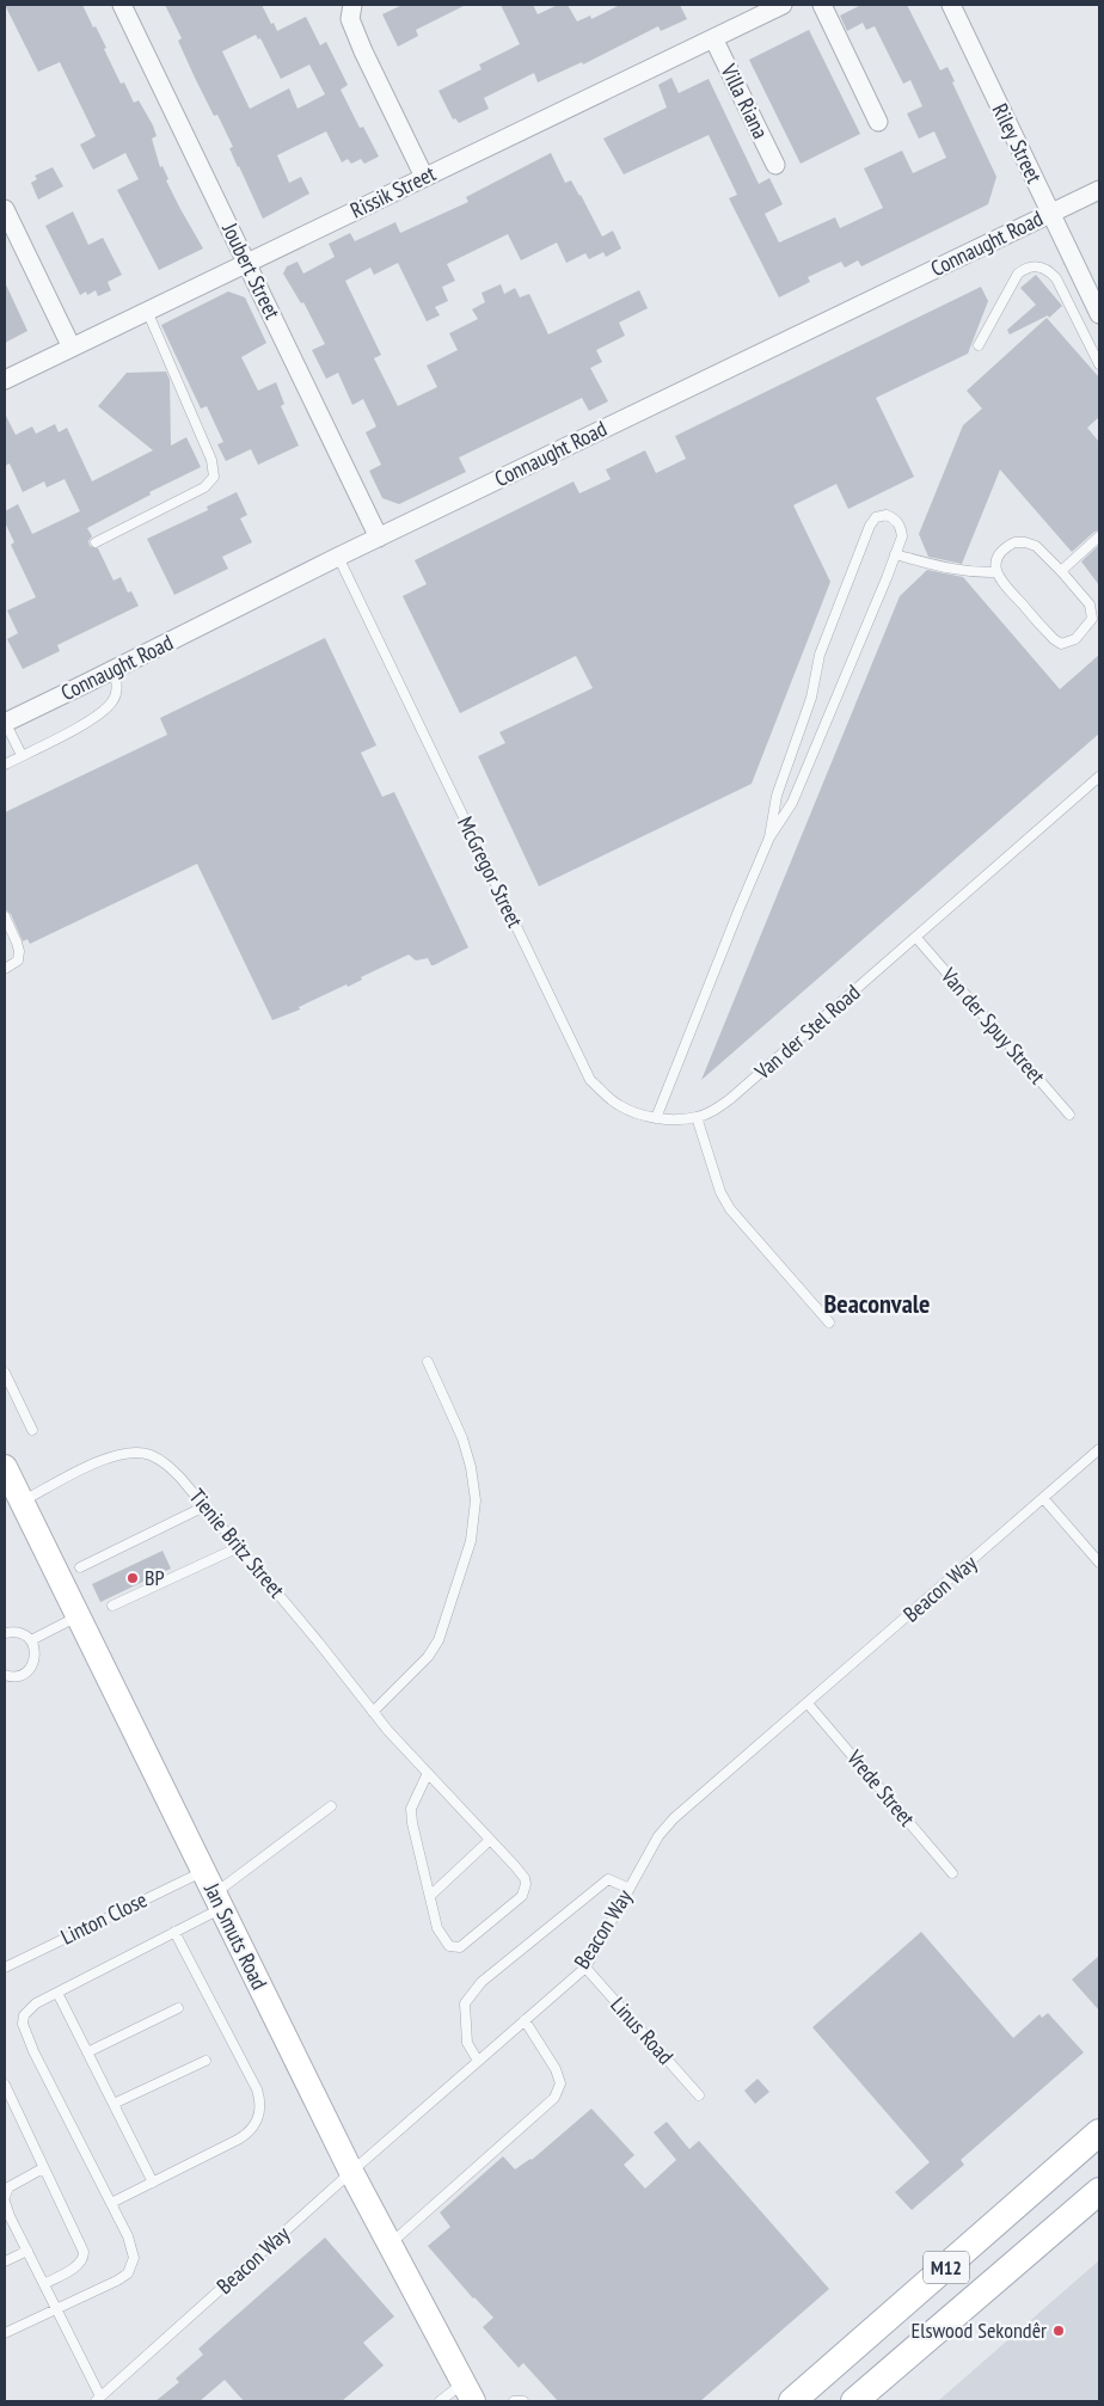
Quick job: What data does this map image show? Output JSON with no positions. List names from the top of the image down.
{
  "streets": {
    "main road": ["M12"],
    "street": [
      "Villa Riana",
      "Riley Street",
      "Rissik Street",
      "Connaught Road",
      "Joubert Street",
      "Jan Smuts Road"
    ],
    "lane": [
      "McGregor Street",
      "Van der Spuy Street",
      "Van der Stel Road",
      "Tienie Britz Street",
      "Beacon Way",
      "Vrede Street",
      "Linton Close",
      "Linus Road"
    ]
  },
  "crossings": [
    ["Villa Riana", "Rissik Street"],
    ["Riley Street", "Connaught Road"],
    ["Rissik Street", "Joubert Street"],
    ["Connaught Road", "Joubert Street"],
    ["Connaught Road", "McGregor Street"],
    ["McGregor Street", "Van der Stel Road"],
    ["Van der Spuy Street", "Van der Stel Road"],
    ["Tienie Britz Street", "Jan Smuts Road"],
    ["Beacon Way", "Vrede Street"],
    ["Beacon Way", "Jan Smuts Road"],
    ["Beacon Way", "Linus Road"],
    ["Linton Close", "Jan Smuts Road"]
  ],
  "districts": ["Beaconvale"],
  "places": ["BP", "Elswood Sekondêr"]
}
